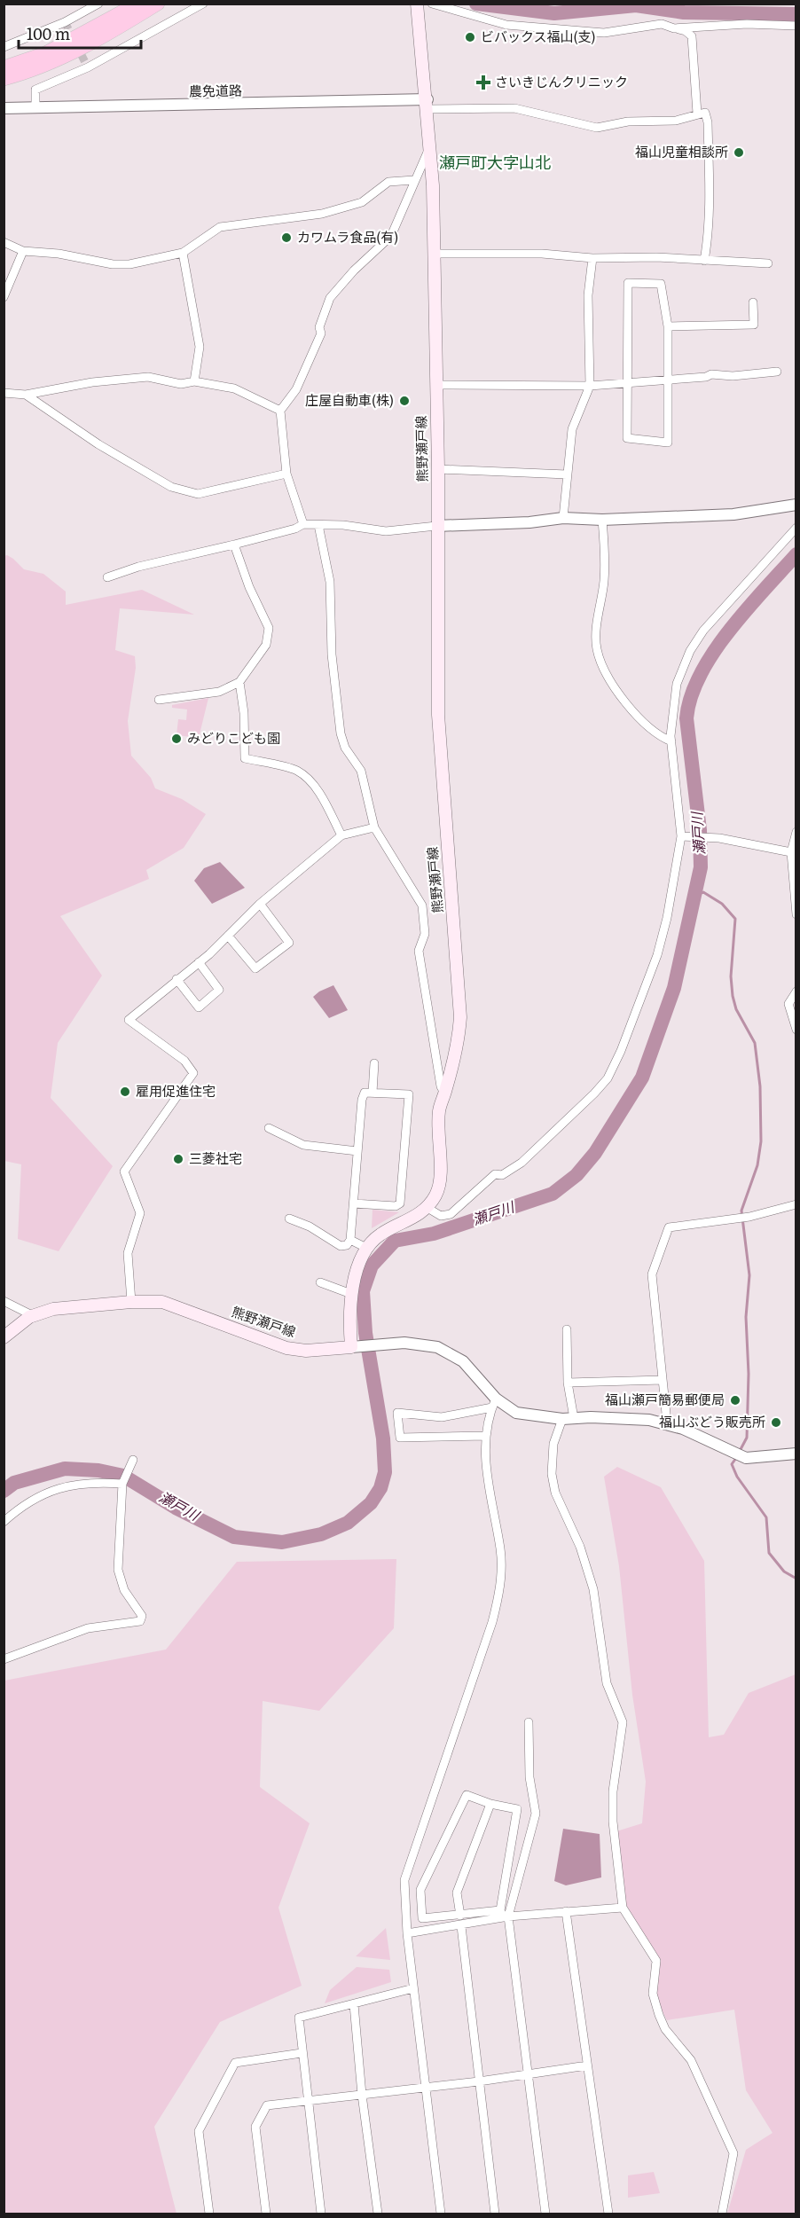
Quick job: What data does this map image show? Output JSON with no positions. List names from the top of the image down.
{
  "streets": {
    "main road": ["熊野瀬戸線"],
    "street": ["農免道路"]
  },
  "crossings": [
    ["農免道路", "熊野瀬戸線"]
  ],
  "districts": ["瀬戸町大字山北"],
  "water": ["瀬戸川"],
  "places": {
    "other": [
      "ビバックス福山(支)",
      "福山児童相談所",
      "カワムラ食品(有)",
      "庄屋自動車(株)",
      "みどりこども園",
      "雇用促進住宅",
      "三菱社宅",
      "福山瀬戸簡易郵便局",
      "福山ぶどう販売所"
    ],
    "health": ["さいきじんクリニック"]
  },
  "scale_bar": "100 m"
}
